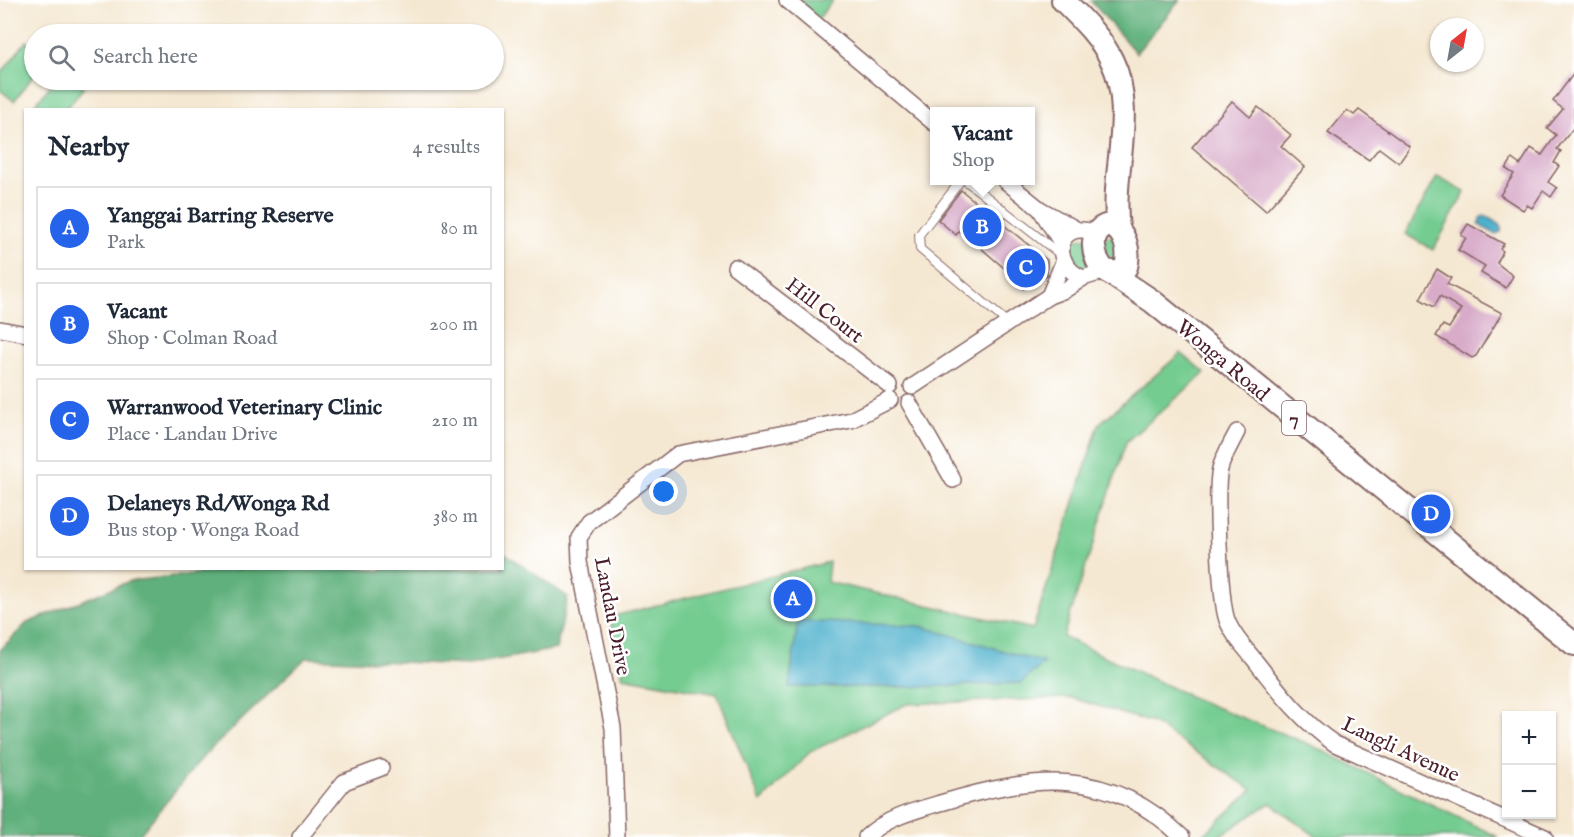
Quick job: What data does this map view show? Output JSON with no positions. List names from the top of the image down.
{
  "streets": {
    "main road": ["Wonga Road", "7"],
    "street": ["Hill Court", "Landau Drive", "Langli Avenue"]
  },
  "crossings": [
    ["Hill Court", "Landau Drive"],
    ["Wonga Road", "7"]
  ],
  "north": "top right",
  "page": {
    "search": "Search here",
    "popup": ["Vacant", "Shop"],
    "heading": ["Nearby", "4 results"],
    "list": [
      {
        "mark": "A",
        "name": "Yanggai Barring Reserve",
        "note": "Park",
        "value": "80 m"
      },
      {
        "mark": "B",
        "name": "Vacant",
        "note": "Shop · Colman Road",
        "value": "200 m"
      },
      {
        "mark": "C",
        "name": "Warranwood Veterinary Clinic",
        "note": "Place · Landau Drive",
        "value": "210 m"
      },
      {
        "mark": "D",
        "name": "Delaneys Rd/Wonga Rd",
        "note": "Bus stop · Wonga Road",
        "value": "380 m"
      }
    ],
    "pins": [
      "B",
      "C",
      "D",
      "A"
    ],
    "map_buttons": ["+", "−"]
  }
}
